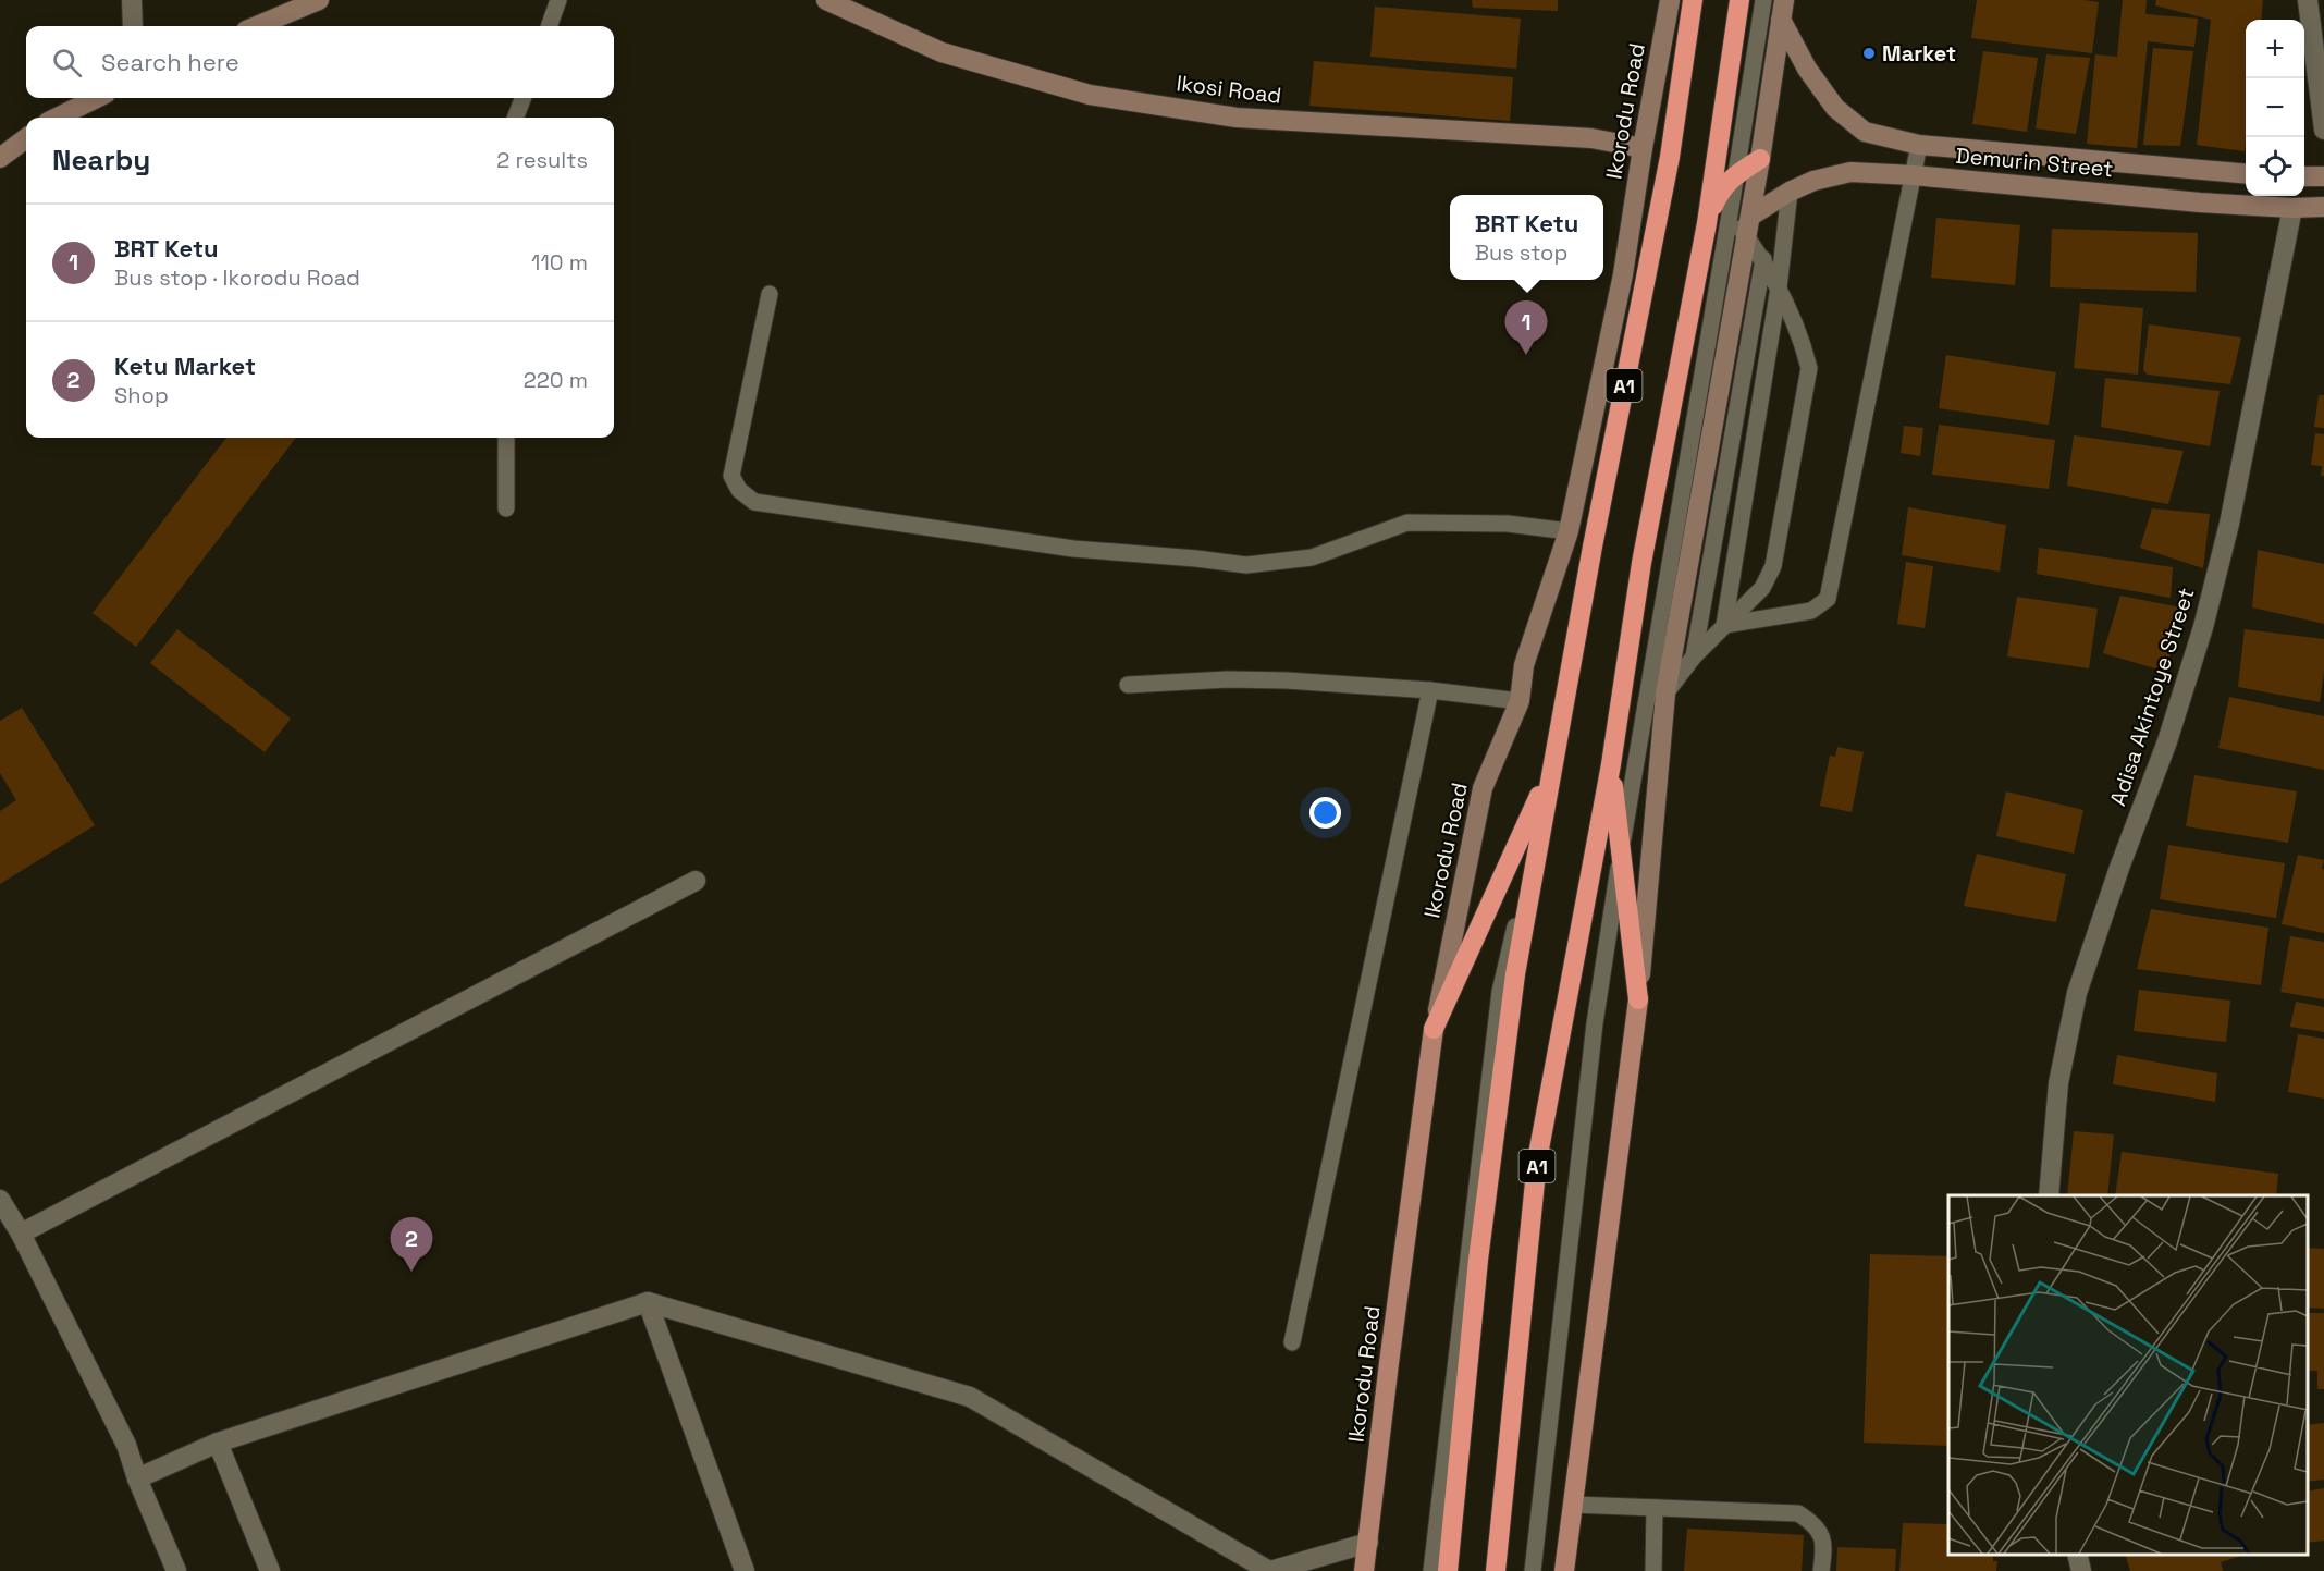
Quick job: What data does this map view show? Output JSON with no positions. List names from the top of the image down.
{
  "streets": {
    "highway": ["A1"],
    "main road": ["Ikorodu Road"],
    "street": ["Ikosi Road", "Demurin Street", "Adisa Akintoye Street"]
  },
  "crossings": [
    ["Ikosi Road", "Ikorodu Road"],
    ["Demurin Street", "Adisa Akintoye Street"]
  ],
  "places": ["Market"],
  "page": {
    "map_buttons": ["+", "−"],
    "search": "Search here",
    "heading": ["Nearby", "2 results"],
    "popup": ["BRT Ketu", "Bus stop"],
    "list": [
      {
        "mark": "1",
        "name": "BRT Ketu",
        "note": "Bus stop · Ikorodu Road",
        "value": "110 m"
      },
      {
        "mark": "2",
        "name": "Ketu Market",
        "note": "Shop",
        "value": "220 m"
      }
    ],
    "pins": ["1", "2"]
  }
}
